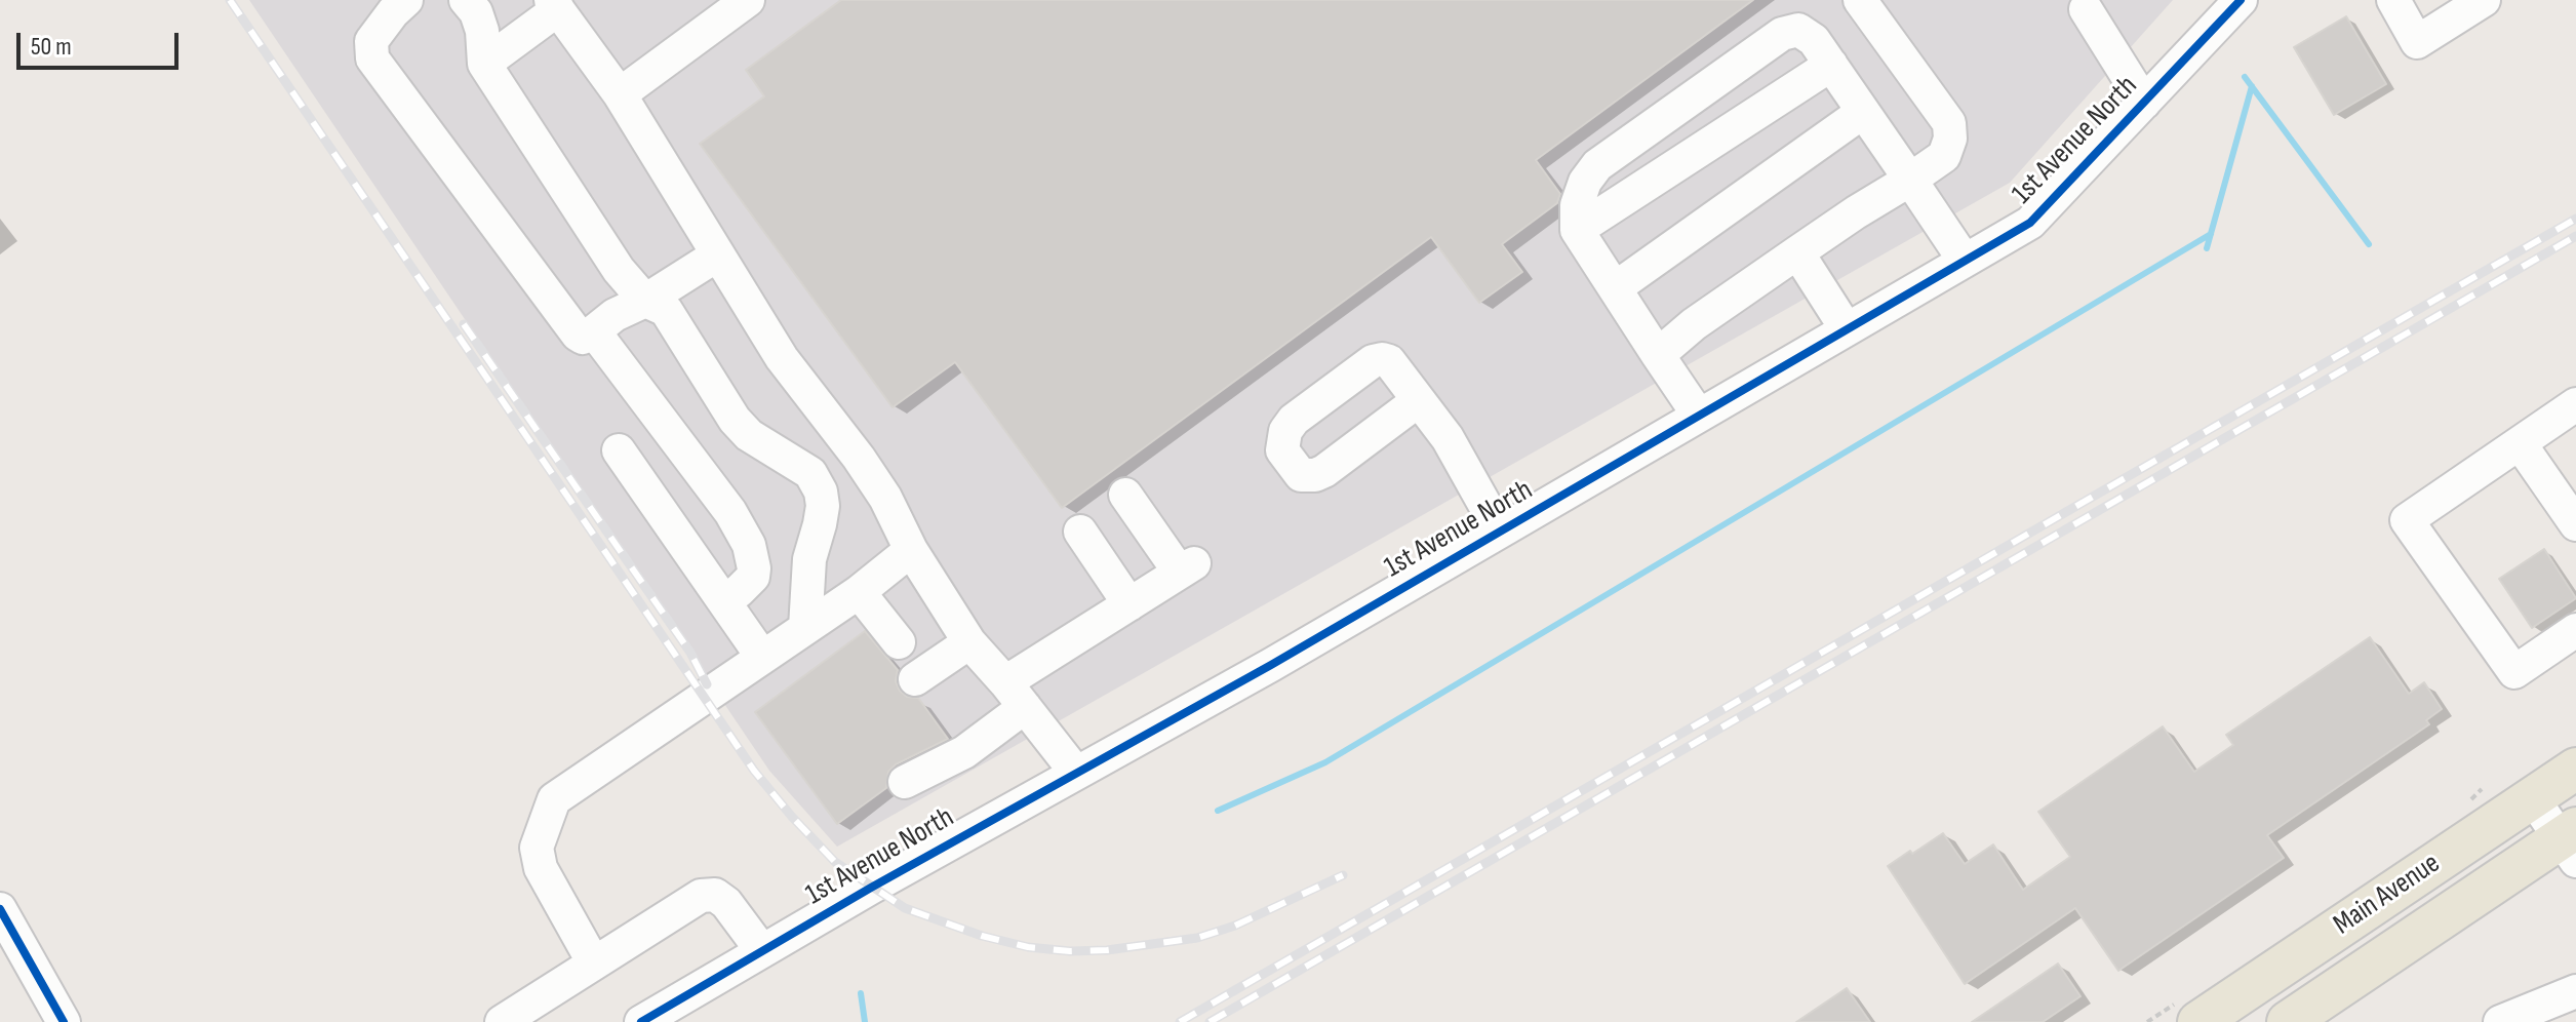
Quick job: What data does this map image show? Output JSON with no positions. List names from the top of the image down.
{
  "streets": {
    "main road": ["Main Avenue"],
    "street": ["1st Avenue North"]
  },
  "scale_bar": "50 m"
}
